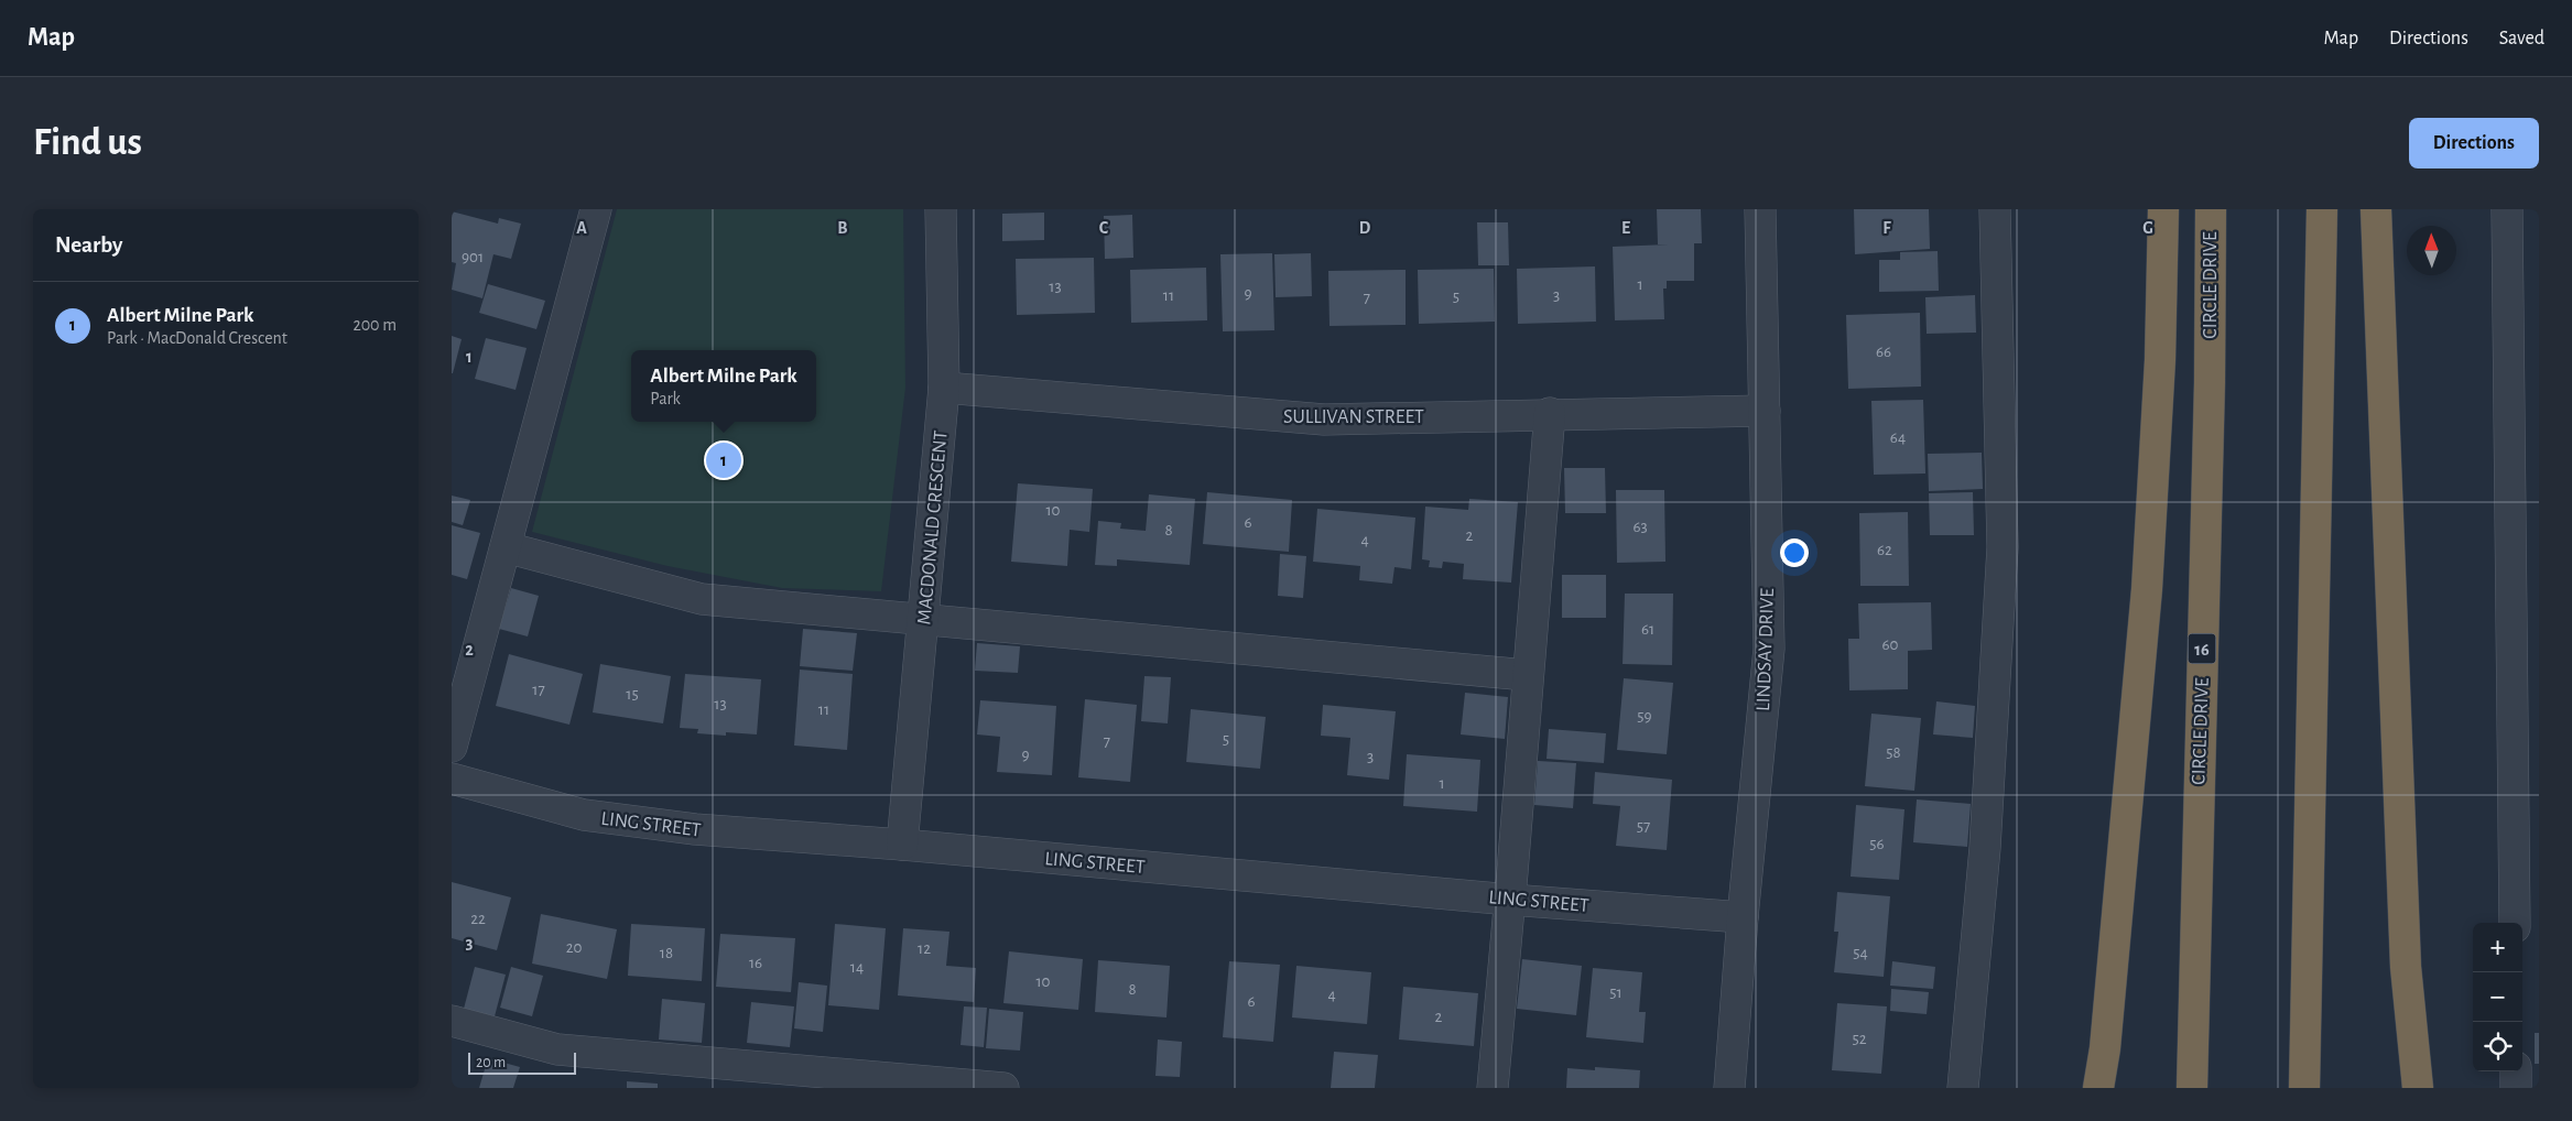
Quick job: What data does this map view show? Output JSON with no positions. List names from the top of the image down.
{
  "streets": {
    "highway": ["CIRCLE DRIVE", "16"],
    "street": [
      "SULLIVAN STREET",
      "MACDONALD CRESCENT",
      "LINDSAY DRIVE",
      "LING STREET"
    ]
  },
  "crossings": [
    ["SULLIVAN STREET", "MACDONALD CRESCENT"],
    ["SULLIVAN STREET", "LINDSAY DRIVE"],
    ["MACDONALD CRESCENT", "LING STREET"],
    ["LINDSAY DRIVE", "LING STREET"]
  ],
  "house_numbers": [
    "901",
    "1",
    "13",
    "9",
    "11",
    "3",
    "5",
    "7",
    "66",
    "64",
    "10",
    "6",
    "63",
    "8",
    "2",
    "4",
    "62",
    "61",
    "60",
    "17",
    "15",
    "13",
    "11",
    "59",
    "5",
    "7",
    "58",
    "9",
    "3",
    "1",
    "57",
    "56",
    "22",
    "20",
    "12",
    "18",
    "54",
    "16",
    "14",
    "10",
    "8",
    "51",
    "4",
    "6",
    "2",
    "52"
  ],
  "scale_bar": "20 m",
  "north": "top",
  "page": {
    "header": "Map",
    "nav": ["Map", "Directions", "Saved"],
    "buttons": "Directions",
    "title": "Find us",
    "heading": "Nearby",
    "list": [
      {
        "mark": "1",
        "name": "Albert Milne Park",
        "note": "Park · MacDonald Crescent",
        "value": "200 m"
      }
    ],
    "popup": ["Albert Milne Park", "Park"],
    "pins": "1",
    "map_buttons": ["+", "−"],
    "scale": "20 m"
  },
  "grid": {
    "columns": [
      "A",
      "B",
      "C",
      "D",
      "E",
      "F",
      "G"
    ],
    "rows": ["1", "2", "3"]
  }
}
